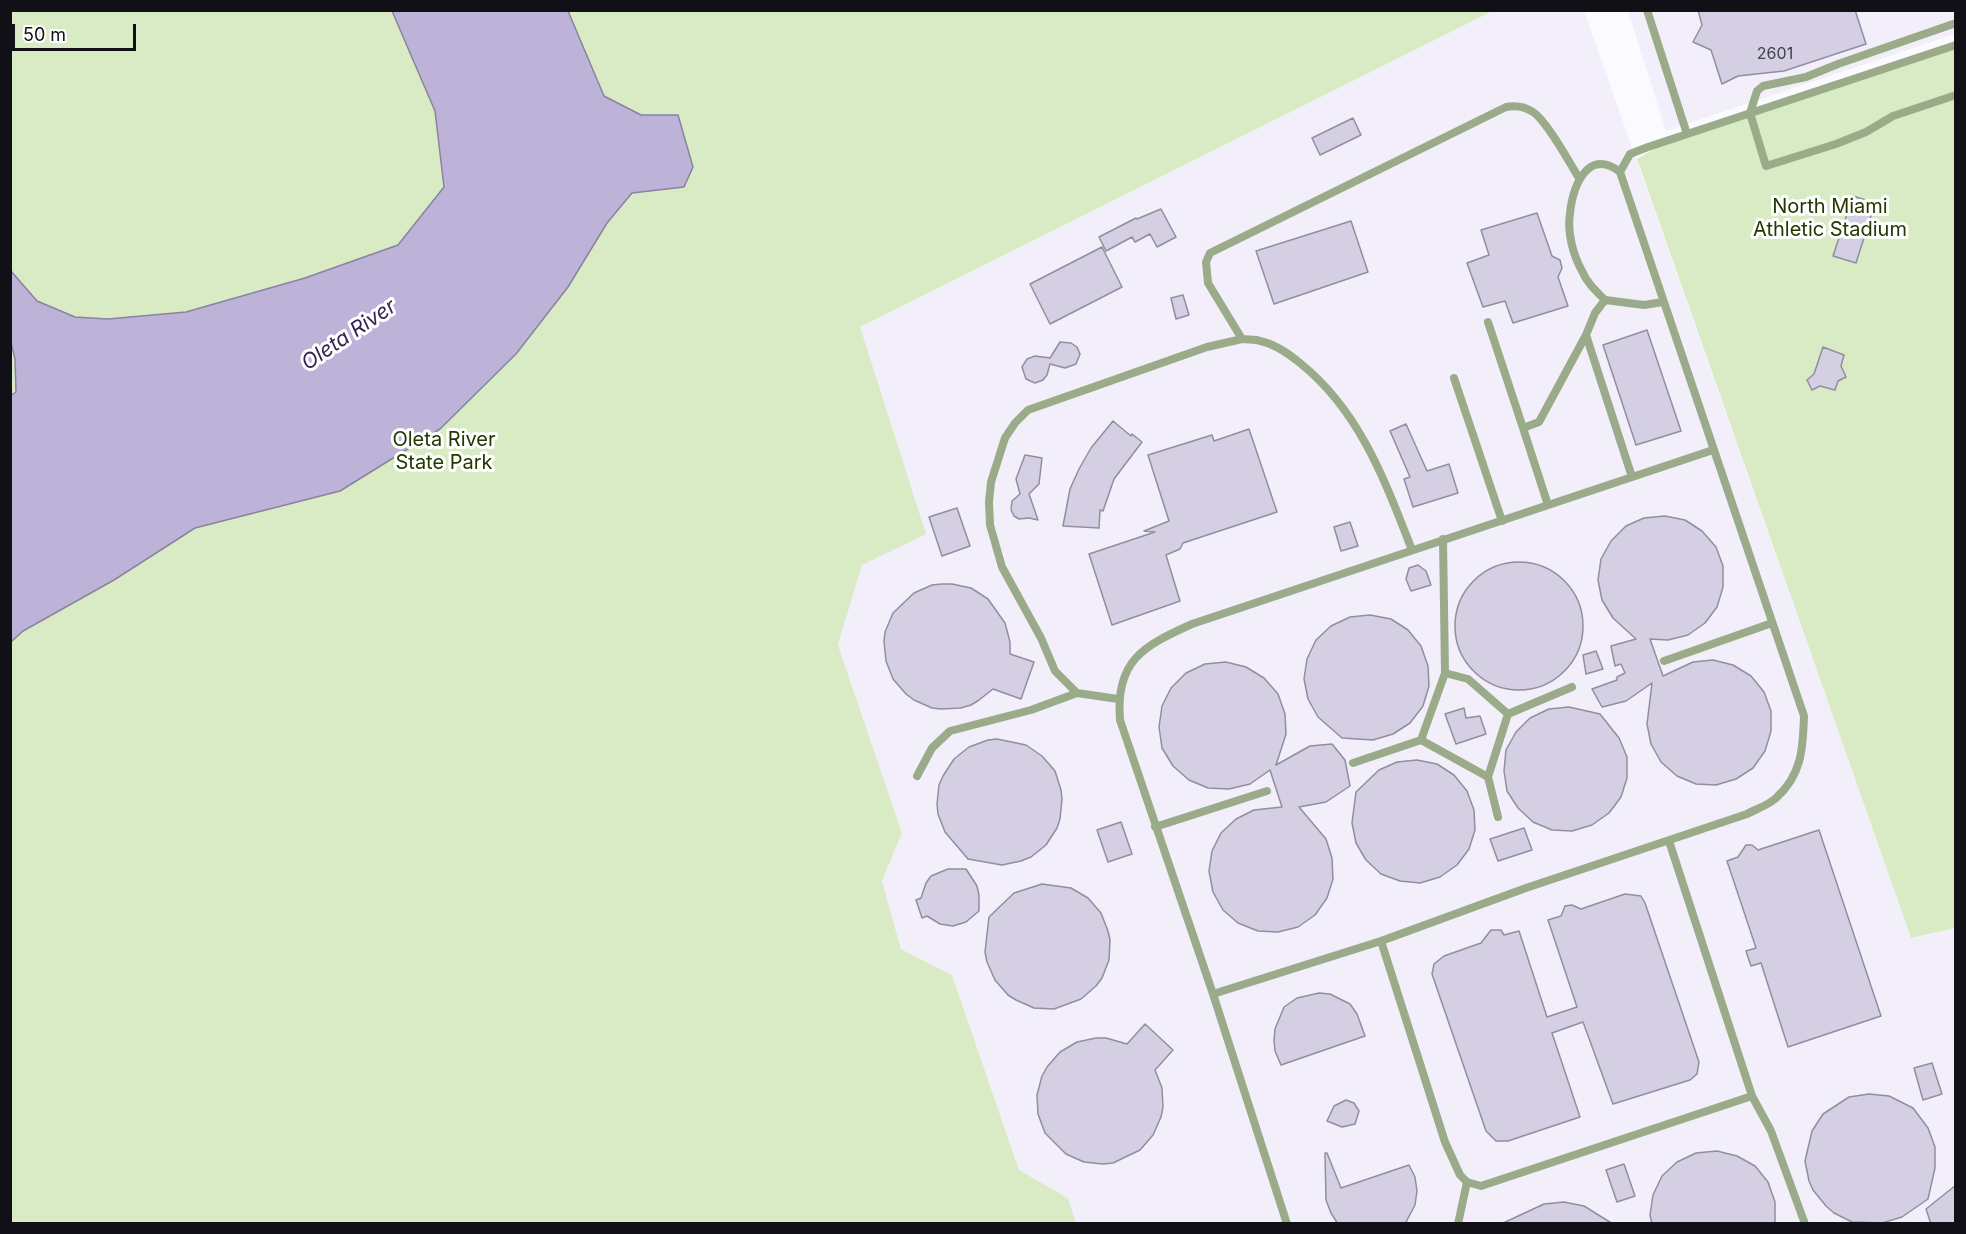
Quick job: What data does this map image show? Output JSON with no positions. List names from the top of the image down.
{
  "water": ["Oleta River"],
  "parks": ["North Miami Athletic Stadium", "Oleta River State Park"],
  "house_numbers": ["2601"],
  "scale_bar": "50 m"
}
